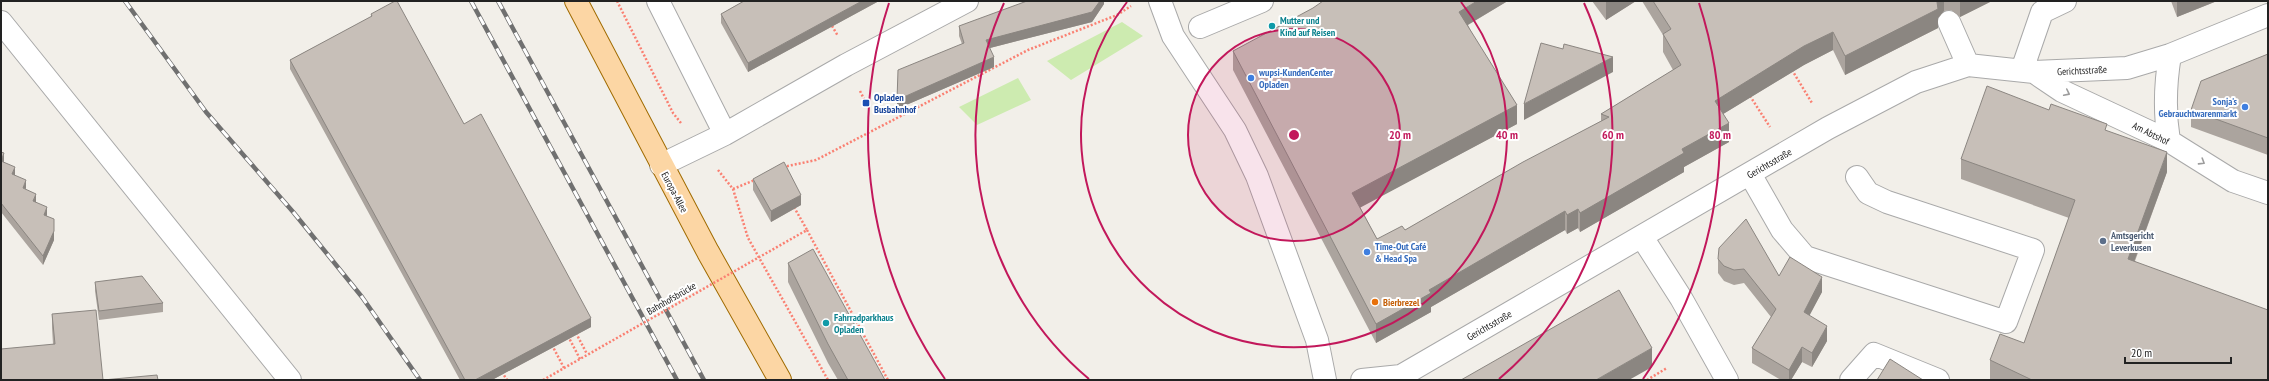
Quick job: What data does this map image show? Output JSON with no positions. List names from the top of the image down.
{
  "streets": {
    "main road": ["Europa-Allee"],
    "street": ["Gerichtsstraße", "Am Abtshof"],
    "path": ["Bahnhofsbrücke"]
  },
  "crossings": [
    ["Gerichtsstraße", "Am Abtshof"]
  ],
  "one_way": ["Am Abtshof"],
  "places": {
    "other": [
      "Mutter und Kind auf Reisen",
      "wupsi-KundenCenter Opladen",
      "Sonja's Gebrauchtwarenmarkt",
      "Amtsgericht Leverkusen",
      "Time-Out Café & Head Spa",
      "Bierbrezel",
      "Fahrradparkhaus Opladen"
    ],
    "transit": ["Opladen Busbahnhof"]
  },
  "scale_bar": "20 m",
  "rings": [
    "20 m",
    "40 m",
    "60 m",
    "80 m"
  ]
}
